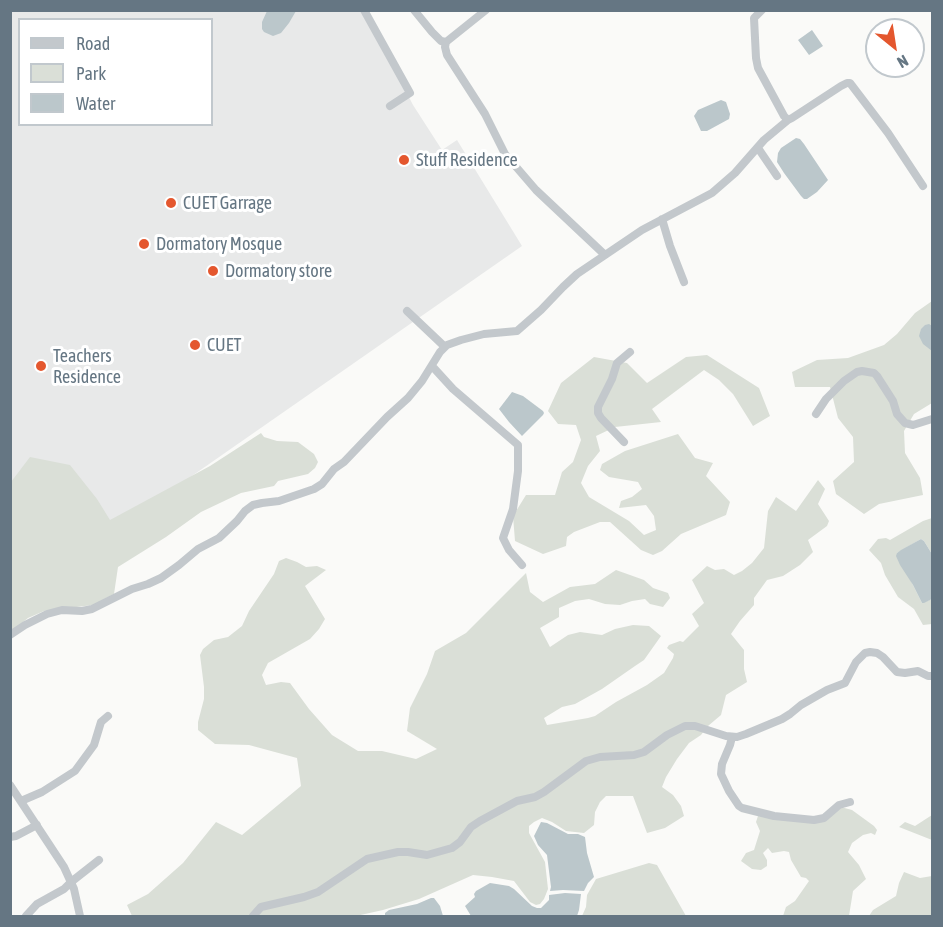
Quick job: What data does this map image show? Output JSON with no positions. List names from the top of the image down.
{
  "places": [
    "Stuff Residence",
    "CUET Garrage",
    "Dormatory Mosque",
    "Dormatory store",
    "CUET",
    "Teachers Residence"
  ],
  "legend": ["Road", "Park", "Water"],
  "north": "bottom right"
}
